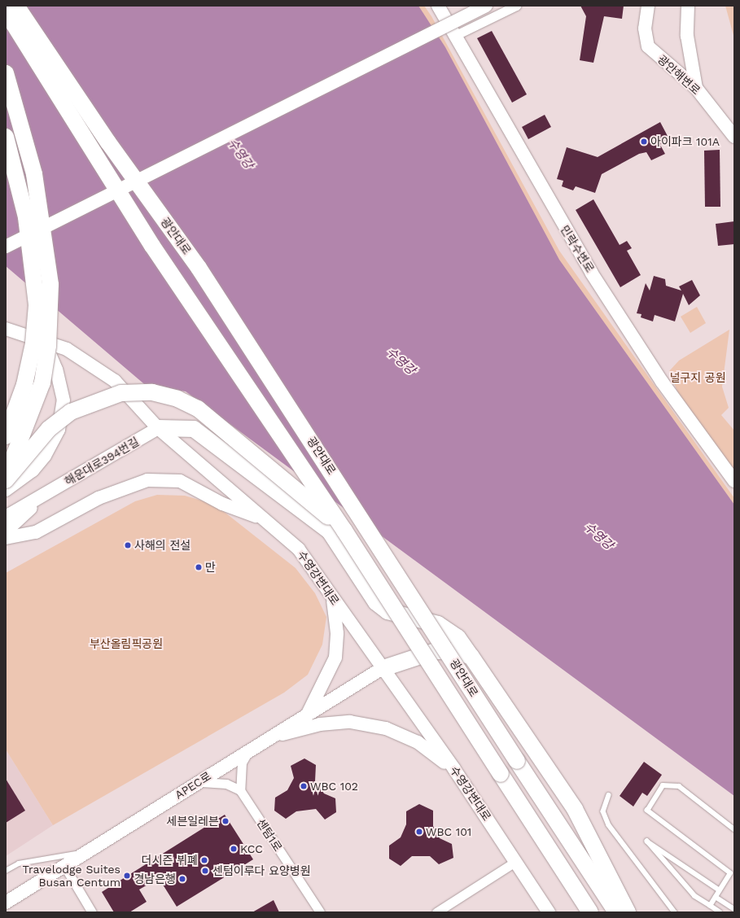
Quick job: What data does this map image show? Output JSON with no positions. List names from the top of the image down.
{
  "streets": {
    "highway": ["광안대로"],
    "main road": [
      "광안해변로",
      "민락수변로",
      "해운대로394번길",
      "수영강변대로",
      "APEC로"
    ],
    "street": ["센텀1로"]
  },
  "crossings": [
    ["해운대로394번길", "수영강변대로"],
    ["수영강변대로", "APEC로"]
  ],
  "water": ["수영강"],
  "parks": ["널구지 공원", "부산올림픽공원"],
  "places": [
    "아이파크 101A",
    "사해의 전설",
    "만",
    "WBC 102",
    "세븐일레븐",
    "WBC 101",
    "KCC",
    "더시즌 뷔폐",
    "센텀이루다 요양병원",
    "Travelodge Suites Busan Centum",
    "경남은행"
  ]
}
